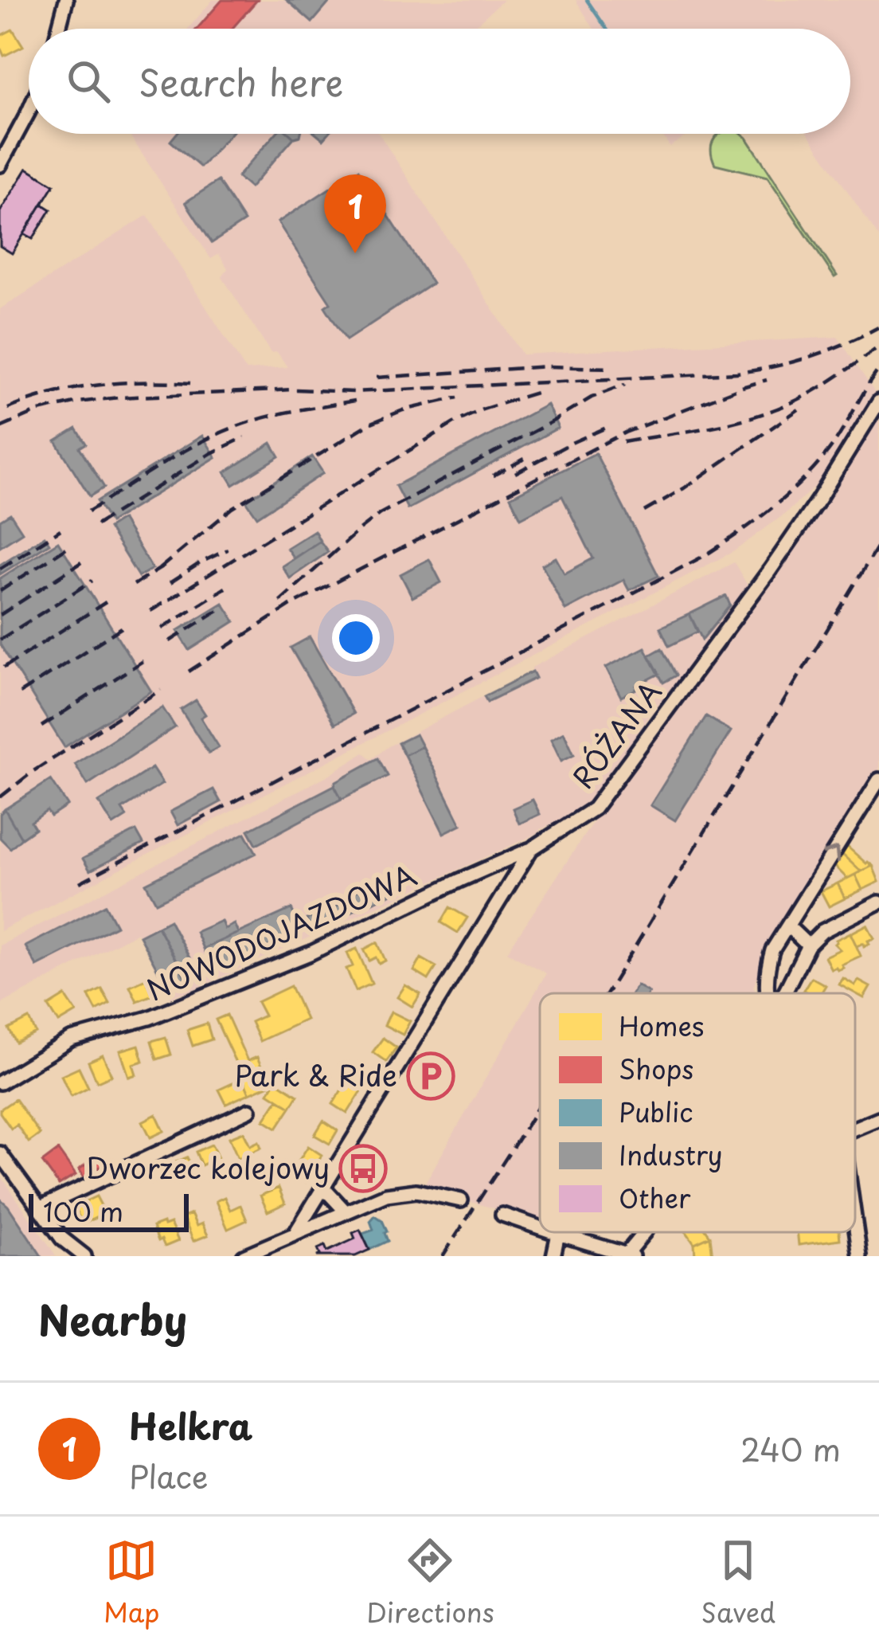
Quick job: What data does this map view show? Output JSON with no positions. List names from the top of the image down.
{
  "streets": {
    "street": ["RÓŻANA", "NOWODOJAZDOWA"]
  },
  "crossings": [
    ["RÓŻANA", "NOWODOJAZDOWA"]
  ],
  "places": {
    "parking": ["Park & Ride"],
    "bus stop": ["Dworzec kolejowy"]
  },
  "legend": [
    "Homes",
    "Shops",
    "Public",
    "Industry",
    "Other"
  ],
  "scale_bar": "100 m",
  "page": {
    "search": "Search here",
    "pins": "1",
    "scale": "100 m",
    "heading": "Nearby",
    "list": [
      {
        "mark": "1",
        "name": "Helkra",
        "note": "Place",
        "value": "240 m"
      }
    ],
    "nav": ["Map", "Directions", "Saved"]
  }
}
